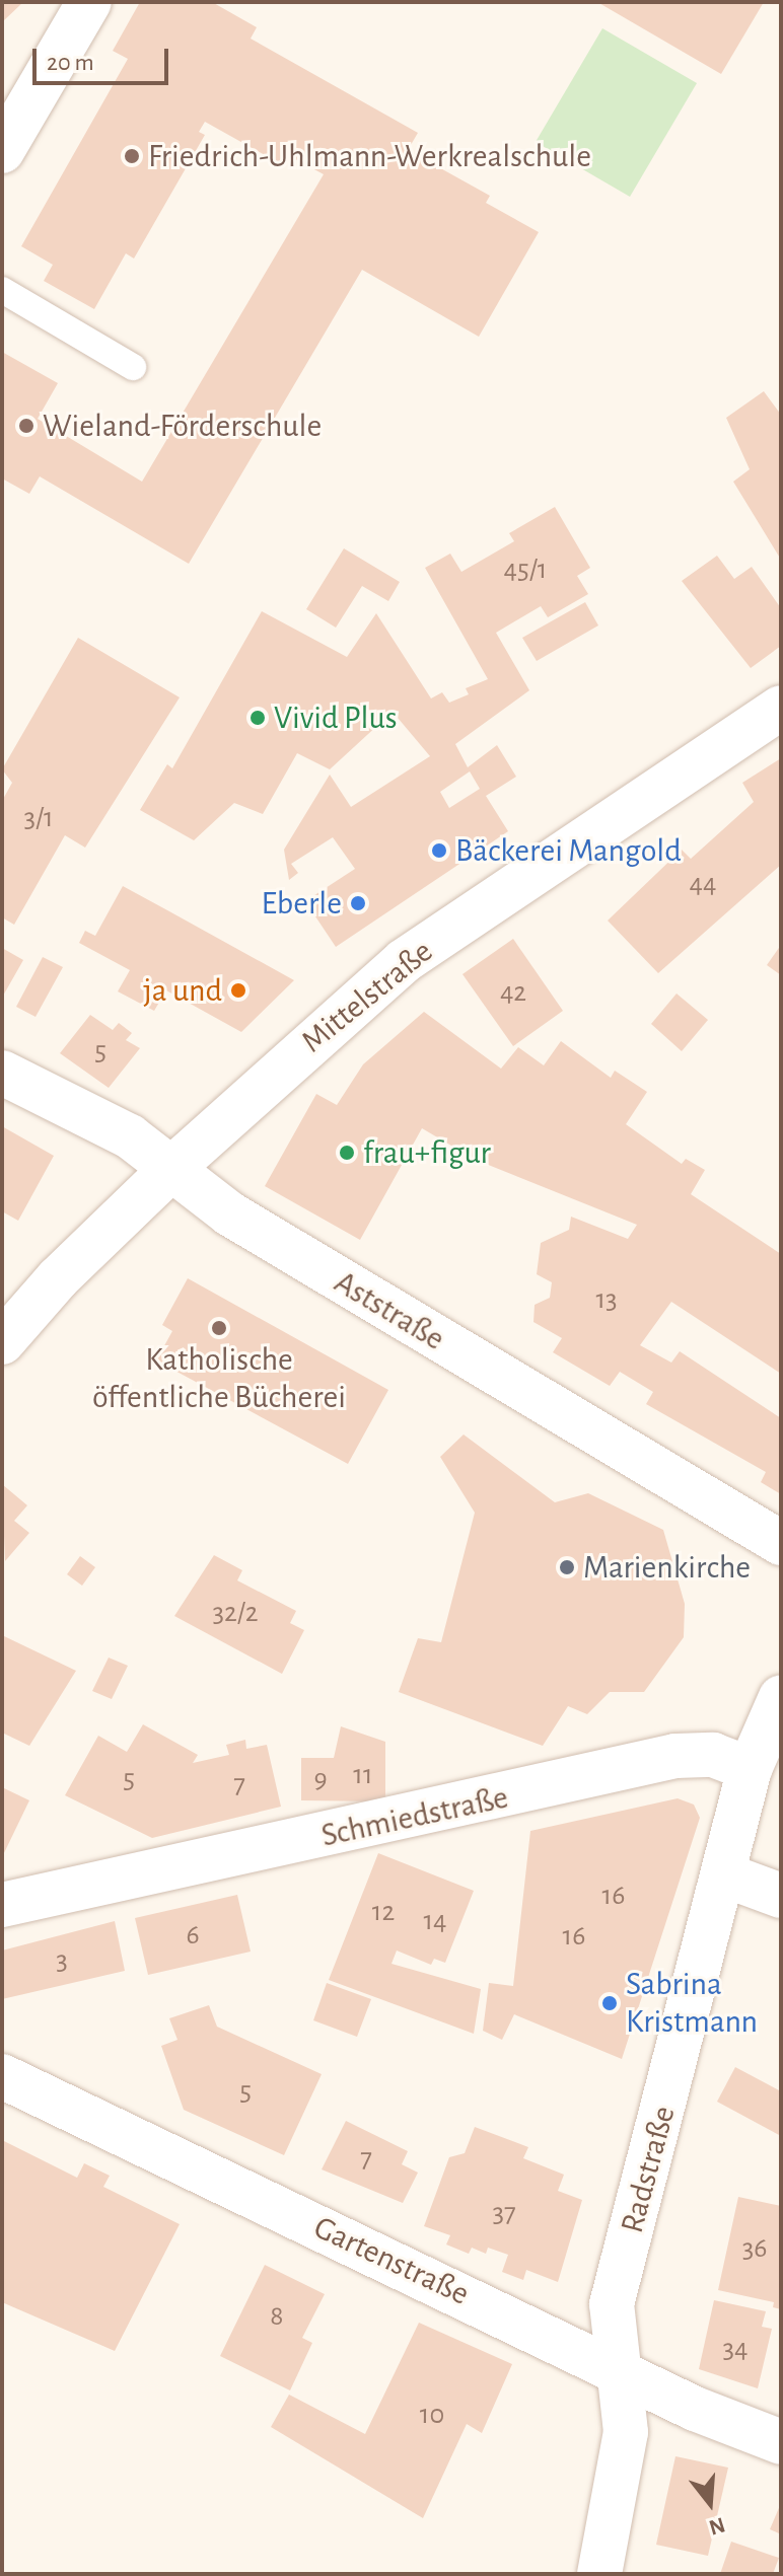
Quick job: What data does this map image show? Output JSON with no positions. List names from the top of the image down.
{
  "streets": {
    "street": [
      "Mittelstraße",
      "Aststraße",
      "Schmiedstraße",
      "Radstraße",
      "Gartenstraße"
    ]
  },
  "crossings": [
    ["Mittelstraße", "Aststraße"],
    ["Schmiedstraße", "Radstraße"],
    ["Radstraße", "Gartenstraße"]
  ],
  "places": [
    "Friedrich-Uhlmann-Werkrealschule",
    "Wieland-Förderschule",
    "Vivid Plus",
    "Bäckerei Mangold",
    "Eberle",
    "ja und",
    "frau+figur",
    "Katholische öffentliche Bücherei",
    "Marienkirche",
    "Sabrina Kristmann"
  ],
  "house_numbers": [
    "45/1",
    "3/1",
    "44",
    "42",
    "5",
    "13",
    "32/2",
    "11",
    "5",
    "9",
    "7",
    "16",
    "12",
    "14",
    "6",
    "16",
    "3",
    "5",
    "7",
    "37",
    "36",
    "8",
    "34",
    "10"
  ],
  "scale_bar": "20 m",
  "north": "bottom"
}
